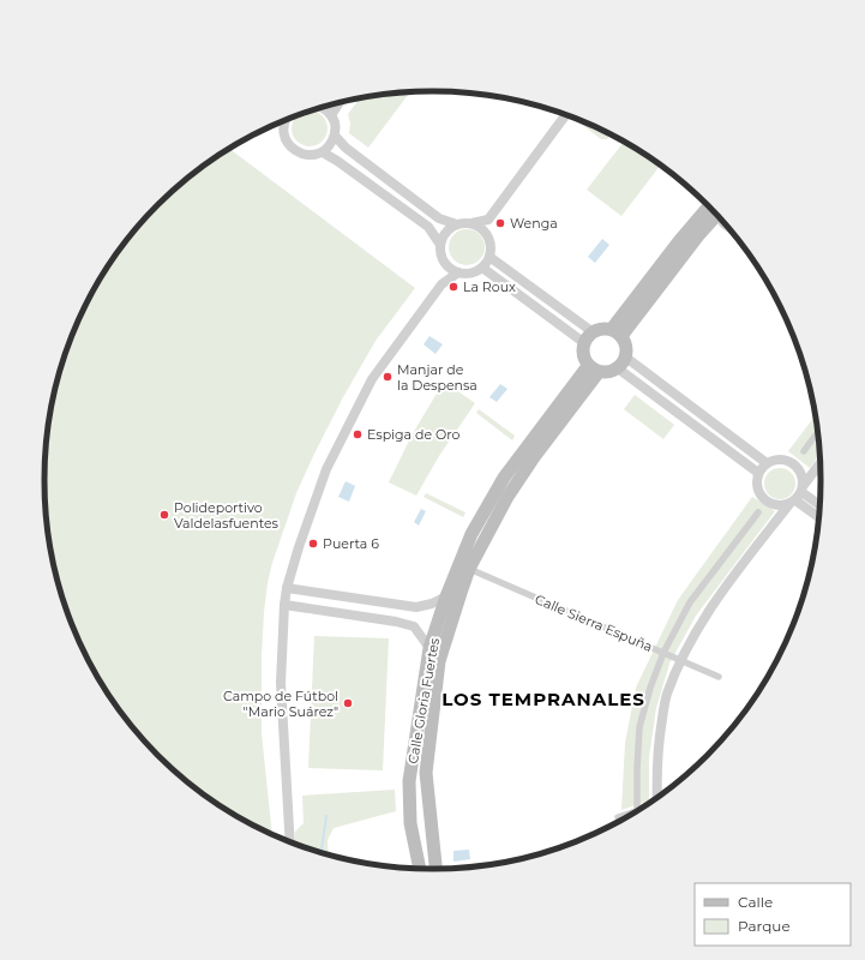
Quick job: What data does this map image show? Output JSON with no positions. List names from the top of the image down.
{
  "streets": {
    "main road": ["Calle Gloria Fuertes"],
    "street": ["Calle Sierra Espuña"]
  },
  "crossings": [
    ["Calle Sierra Espuña", "Calle Gloria Fuertes"]
  ],
  "districts": ["LOS TEMPRANALES"],
  "places": [
    "Wenga",
    "La Roux",
    "Manjar de la Despensa",
    "Espiga de Oro",
    "Polideportivo Valdelasfuentes",
    "Puerta 6",
    "Campo de Fútbol \"Mario Suárez\""
  ],
  "legend": ["Calle", "Parque"]
}
